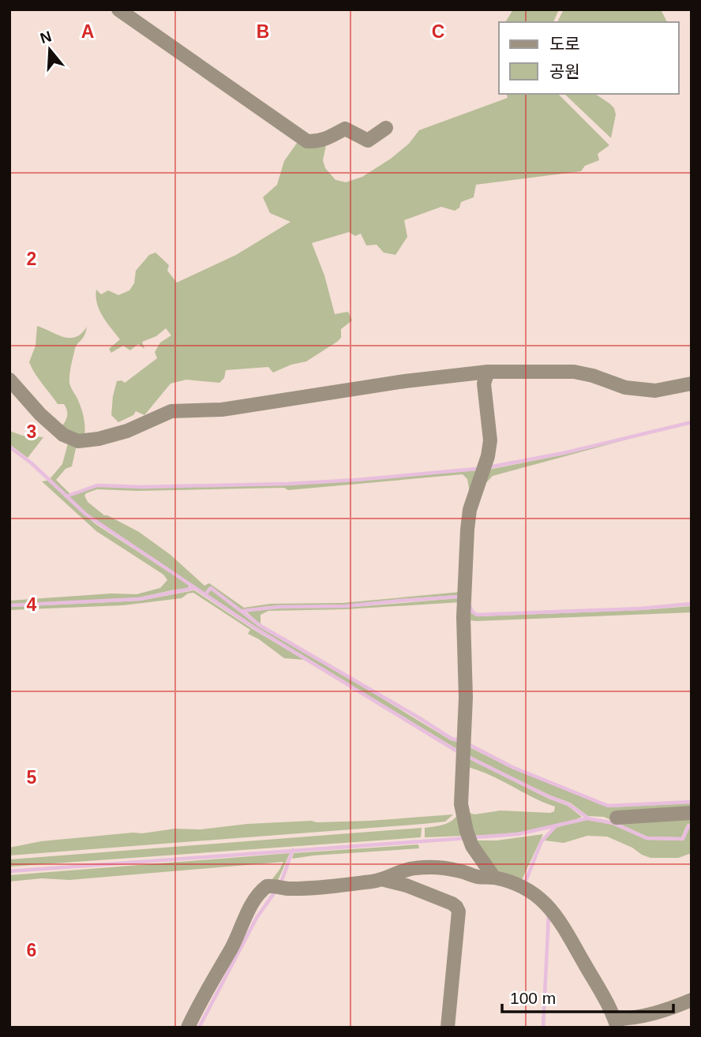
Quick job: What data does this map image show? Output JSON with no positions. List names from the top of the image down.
{
  "legend": ["도로", "공원"],
  "scale_bar": "100 m",
  "north": "top",
  "grid": {
    "columns": ["A", "B", "C"],
    "rows": [
      "2",
      "3",
      "4",
      "5",
      "6"
    ]
  }
}
